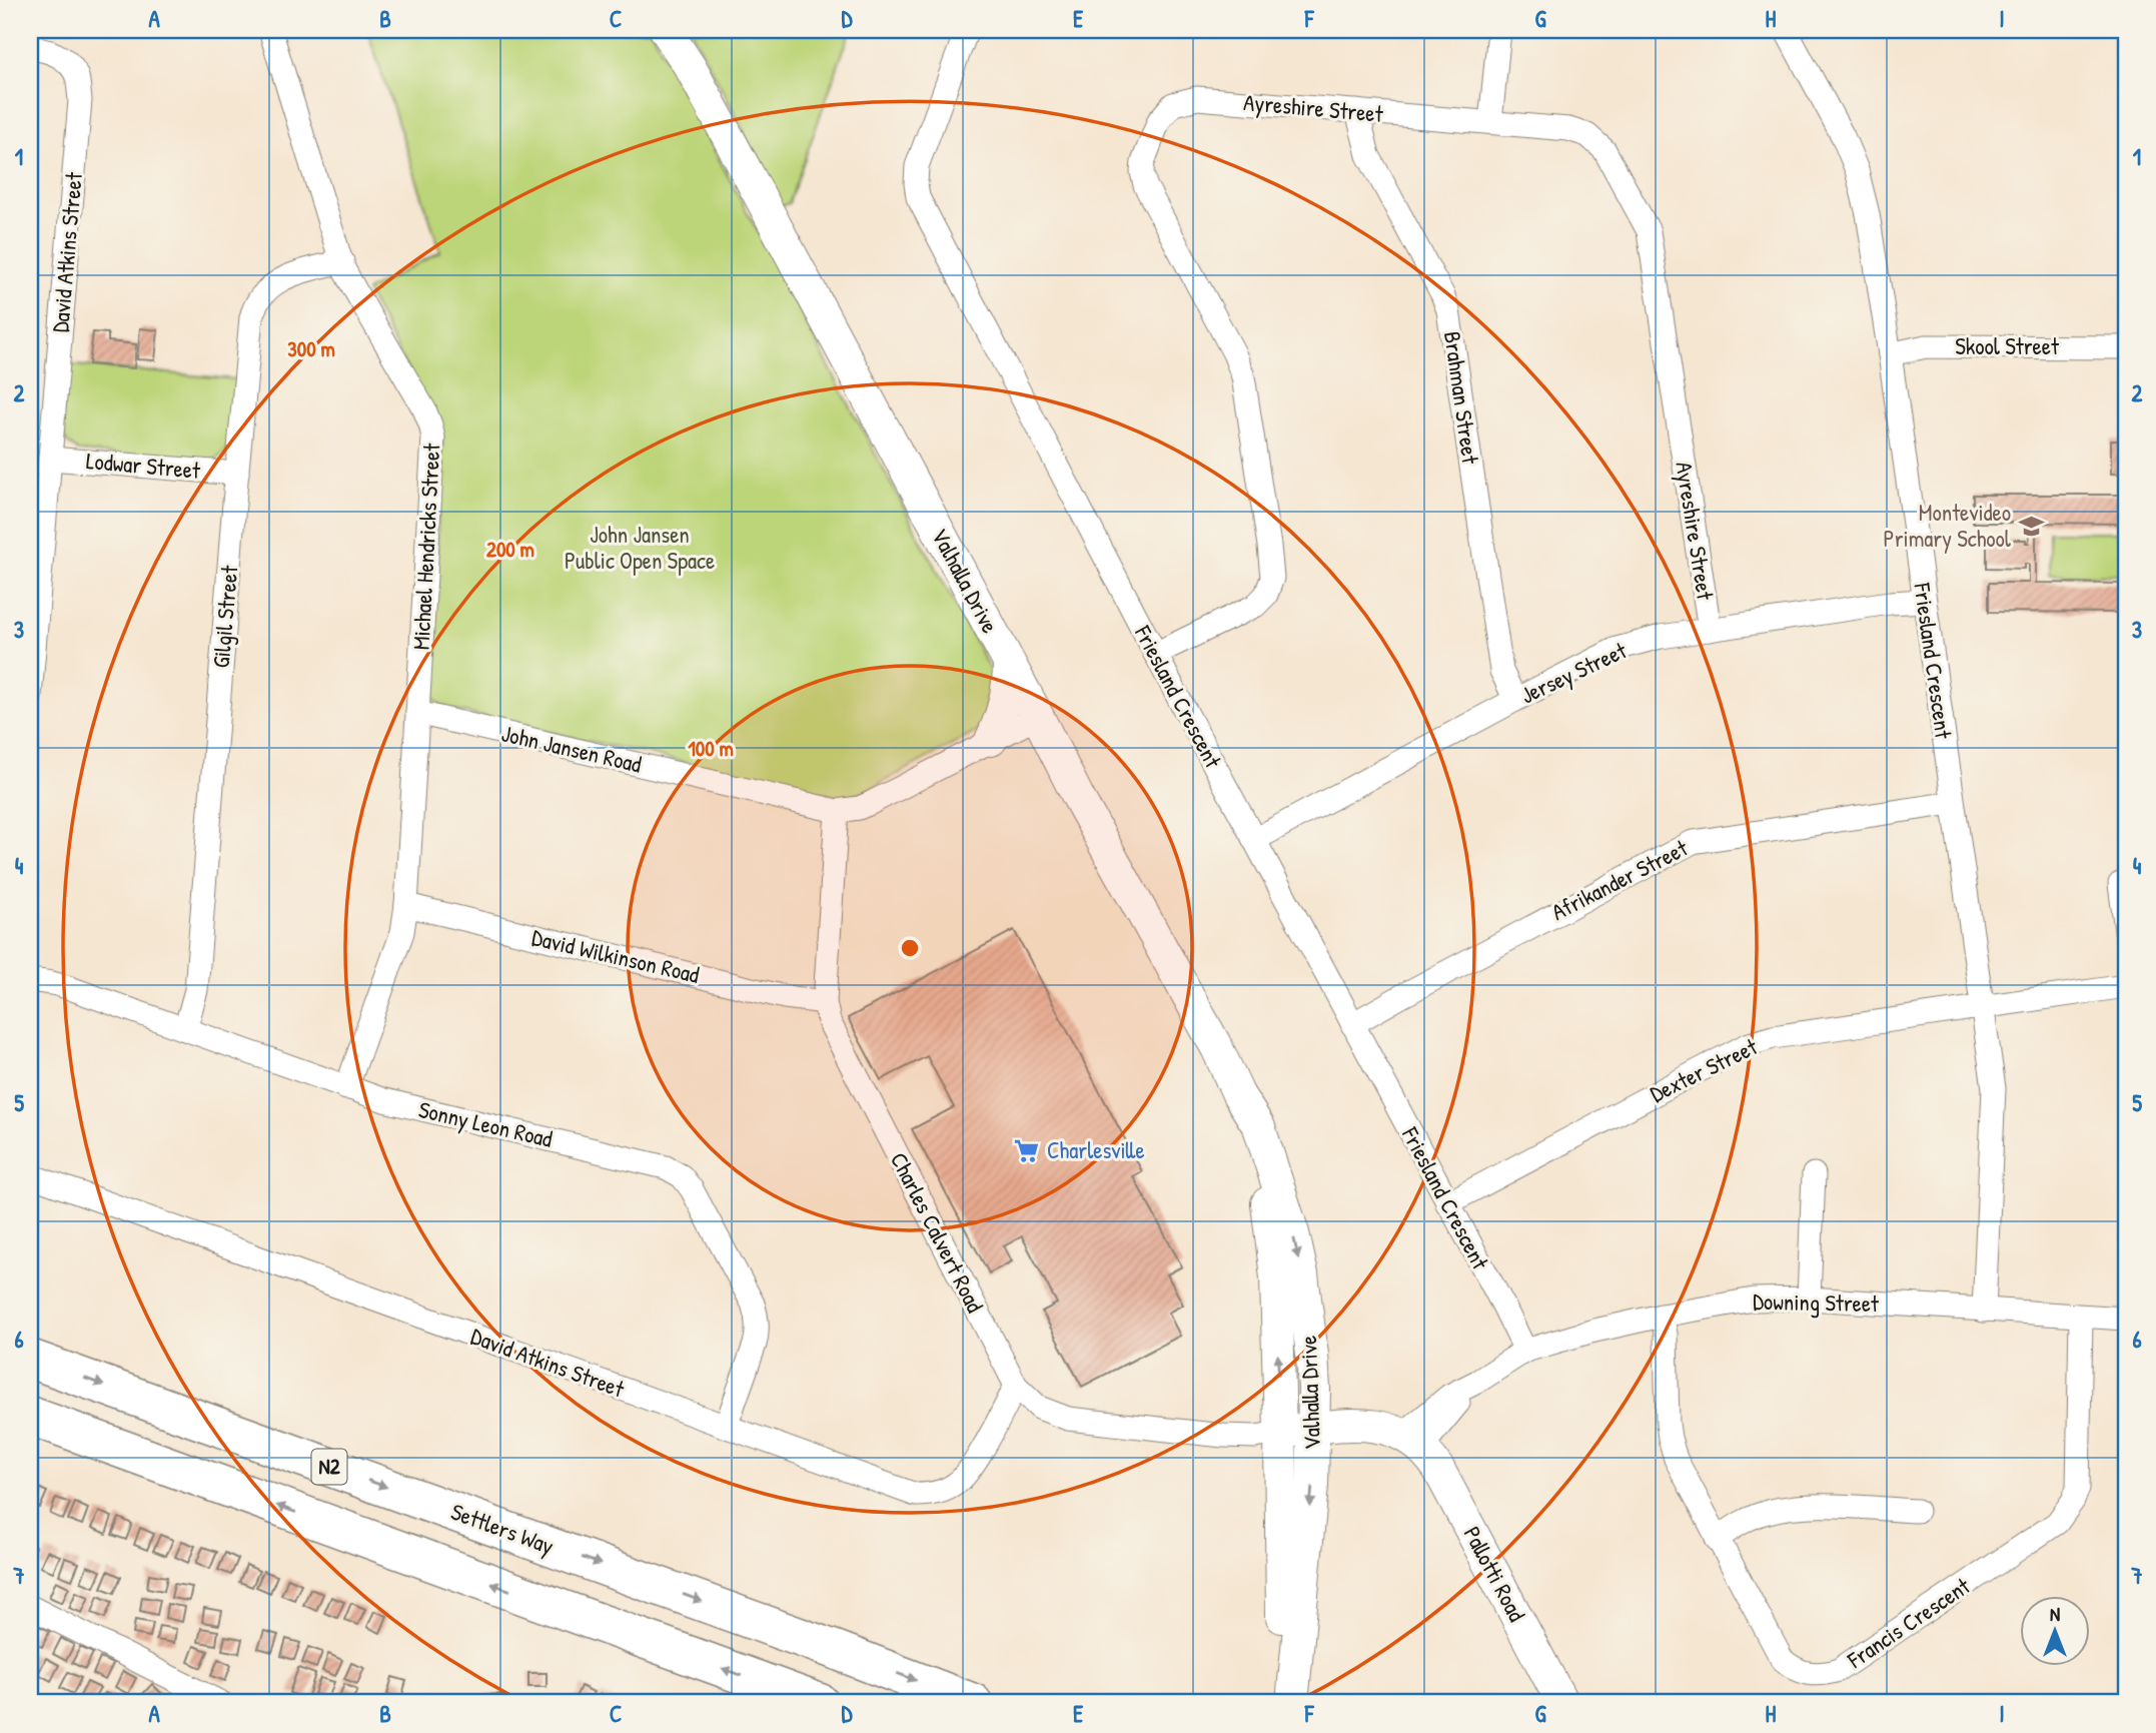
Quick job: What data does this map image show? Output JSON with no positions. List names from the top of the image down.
{
  "streets": {
    "highway": ["N2", "Settlers Way"],
    "main road": ["Valhalla Drive", "Pallotti Road"],
    "street": [
      "Ayreshire Street",
      "David Atkins Street",
      "Skool Street",
      "Brahman Street",
      "Lodwar Street",
      "Michael Hendricks Street",
      "Gilgil Street",
      "Friesland Crescent",
      "Jersey Street",
      "John Jansen Road",
      "Afrikander Street",
      "David Wilkinson Road",
      "Dexter Street",
      "Sonny Leon Road",
      "Charles Calvert Road",
      "Downing Street",
      "Francis Crescent"
    ]
  },
  "crossings": [
    ["Ayreshire Street", "Brahman Street"],
    ["Ayreshire Street", "Friesland Crescent"],
    ["Ayreshire Street", "Jersey Street"],
    ["David Atkins Street", "Lodwar Street"],
    ["David Atkins Street", "Sonny Leon Road"],
    ["David Atkins Street", "Charles Calvert Road"],
    ["Skool Street", "Friesland Crescent"],
    ["Brahman Street", "Jersey Street"],
    ["Lodwar Street", "Gilgil Street"],
    ["Michael Hendricks Street", "Gilgil Street"],
    ["Michael Hendricks Street", "John Jansen Road"],
    ["Michael Hendricks Street", "David Wilkinson Road"],
    ["Michael Hendricks Street", "Sonny Leon Road"],
    ["Valhalla Drive", "John Jansen Road"],
    ["Valhalla Drive", "Charles Calvert Road"],
    ["Gilgil Street", "Sonny Leon Road"],
    ["Friesland Crescent", "Jersey Street"],
    ["Friesland Crescent", "Afrikander Street"],
    ["Friesland Crescent", "Dexter Street"],
    ["Friesland Crescent", "Downing Street"],
    ["John Jansen Road", "Charles Calvert Road"],
    ["David Wilkinson Road", "Charles Calvert Road"],
    ["Downing Street", "Pallotti Road"],
    ["Downing Street", "Francis Crescent"]
  ],
  "parks": ["John Jansen Public Open Space"],
  "places": {
    "school or university": ["Montevideo Primary School"],
    "supermarket": ["Charlesville"]
  },
  "north": "top",
  "grid": {
    "columns": [
      "A",
      "B",
      "C",
      "D",
      "E",
      "F",
      "G",
      "H",
      "I"
    ],
    "rows": [
      "1",
      "2",
      "3",
      "4",
      "5",
      "6",
      "7"
    ]
  },
  "rings": ["300 m", "200 m", "100 m"]
}
